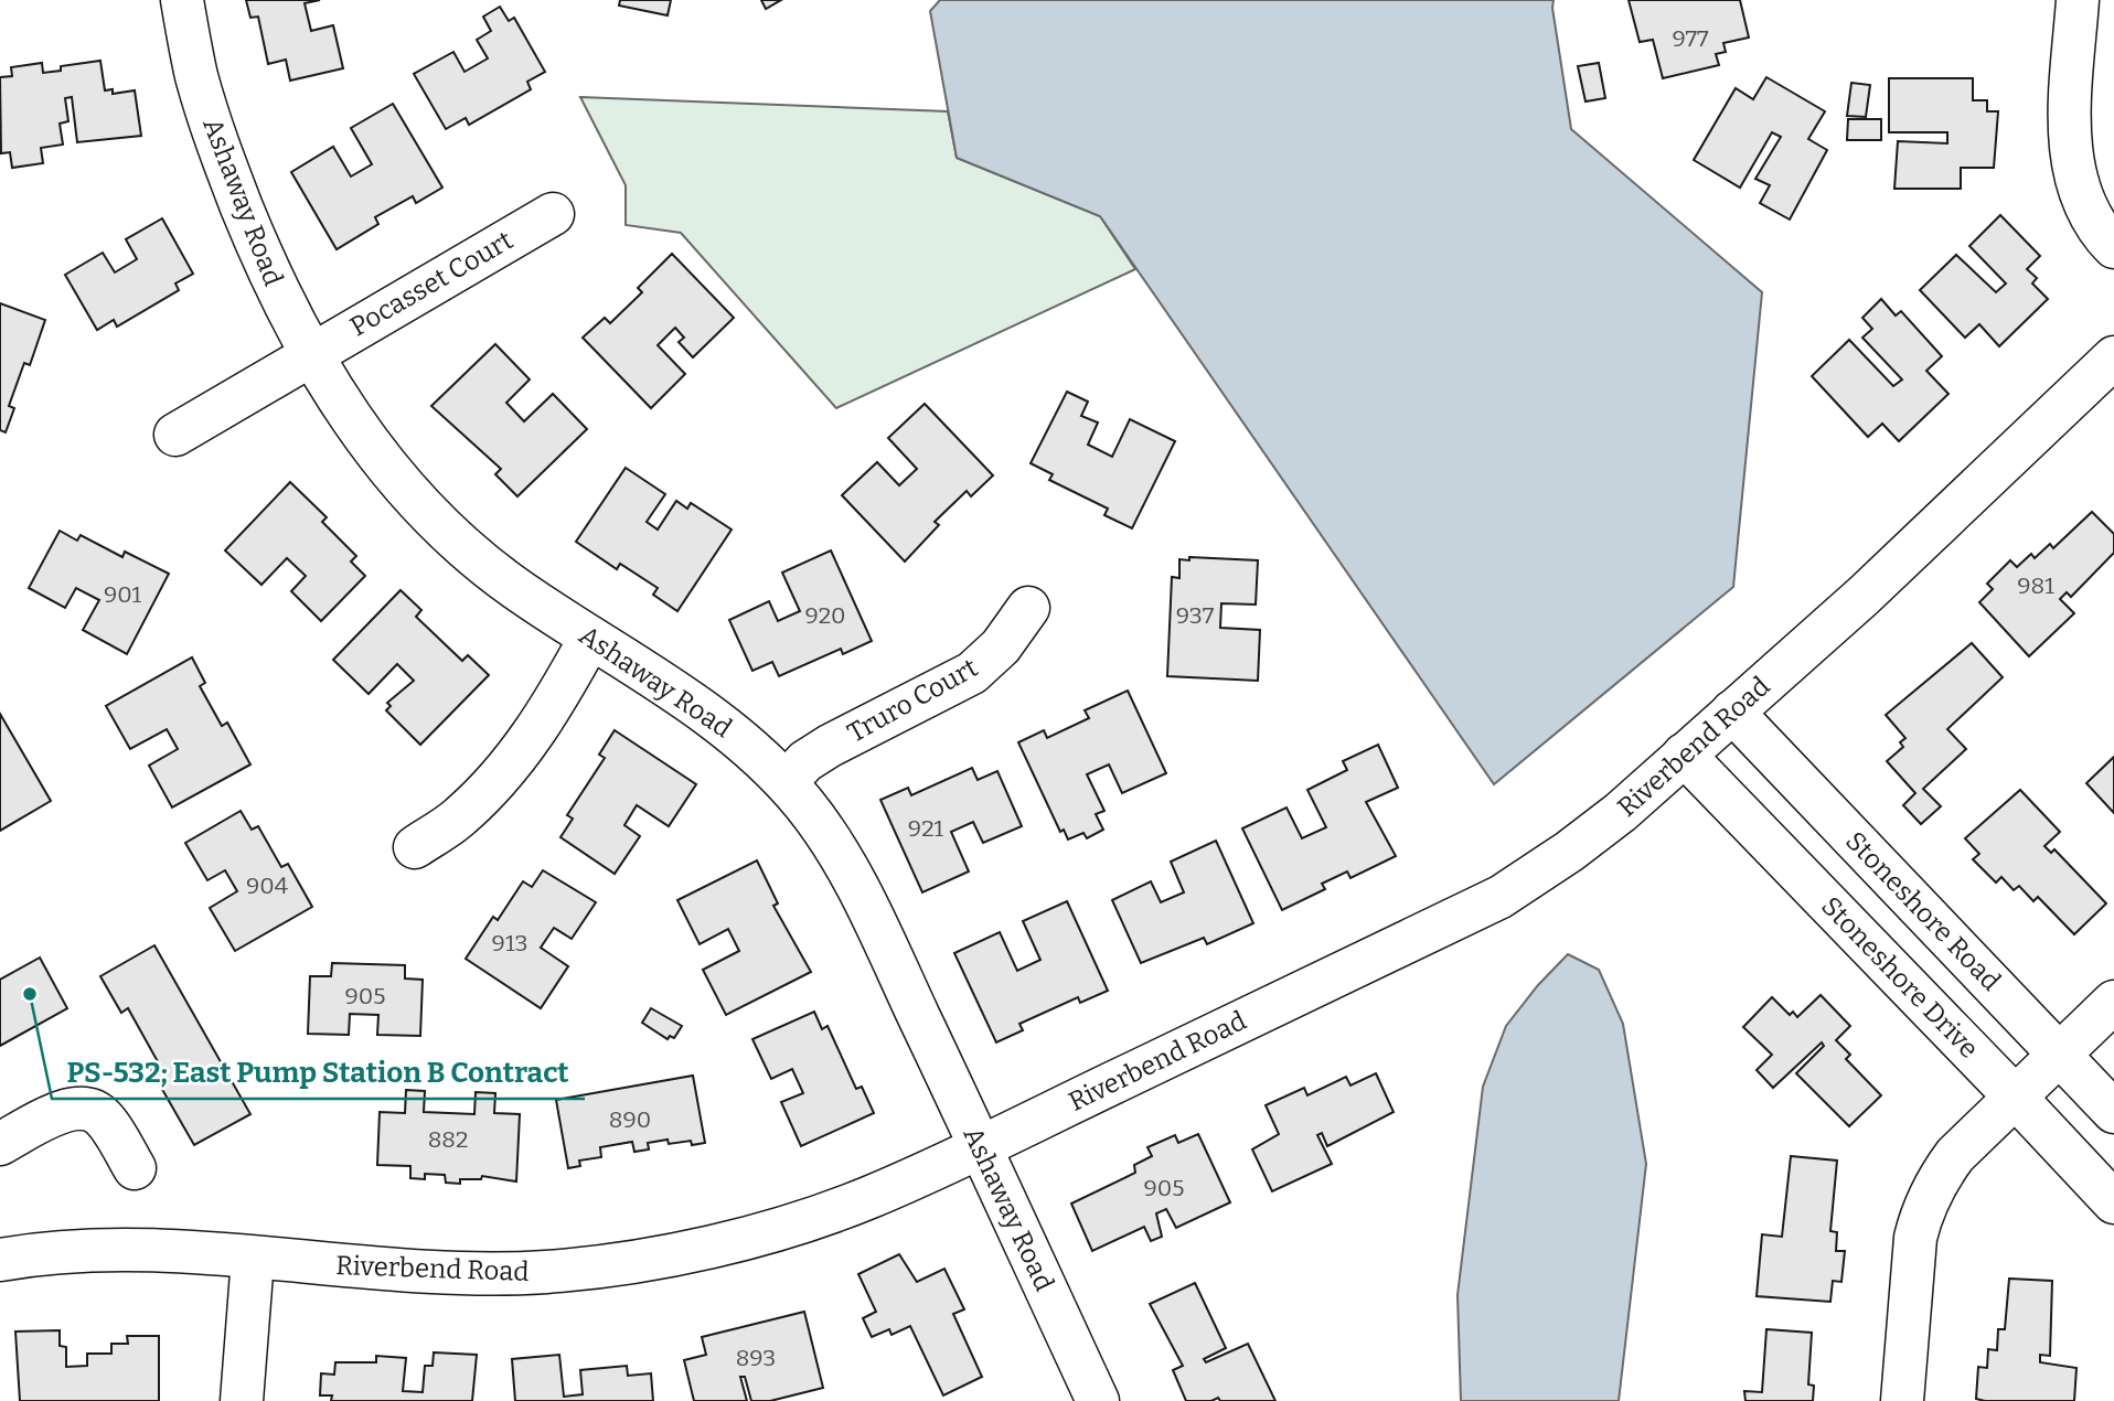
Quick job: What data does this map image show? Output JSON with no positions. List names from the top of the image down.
{
  "streets": {
    "street": [
      "Ashaway Road",
      "Pocasset Court",
      "Truro Court",
      "Riverbend Road",
      "Stoneshore Road",
      "Stoneshore Drive"
    ]
  },
  "crossings": [
    ["Ashaway Road", "Pocasset Court"],
    ["Ashaway Road", "Truro Court"],
    ["Ashaway Road", "Riverbend Road"],
    ["Riverbend Road", "Stoneshore Road"],
    ["Riverbend Road", "Stoneshore Drive"]
  ],
  "places": ["PS-532; East Pump Station B Contract"],
  "house_numbers": [
    "977",
    "981",
    "901",
    "920",
    "937",
    "921",
    "904",
    "913",
    "905",
    "890",
    "882",
    "905",
    "893"
  ]
}
